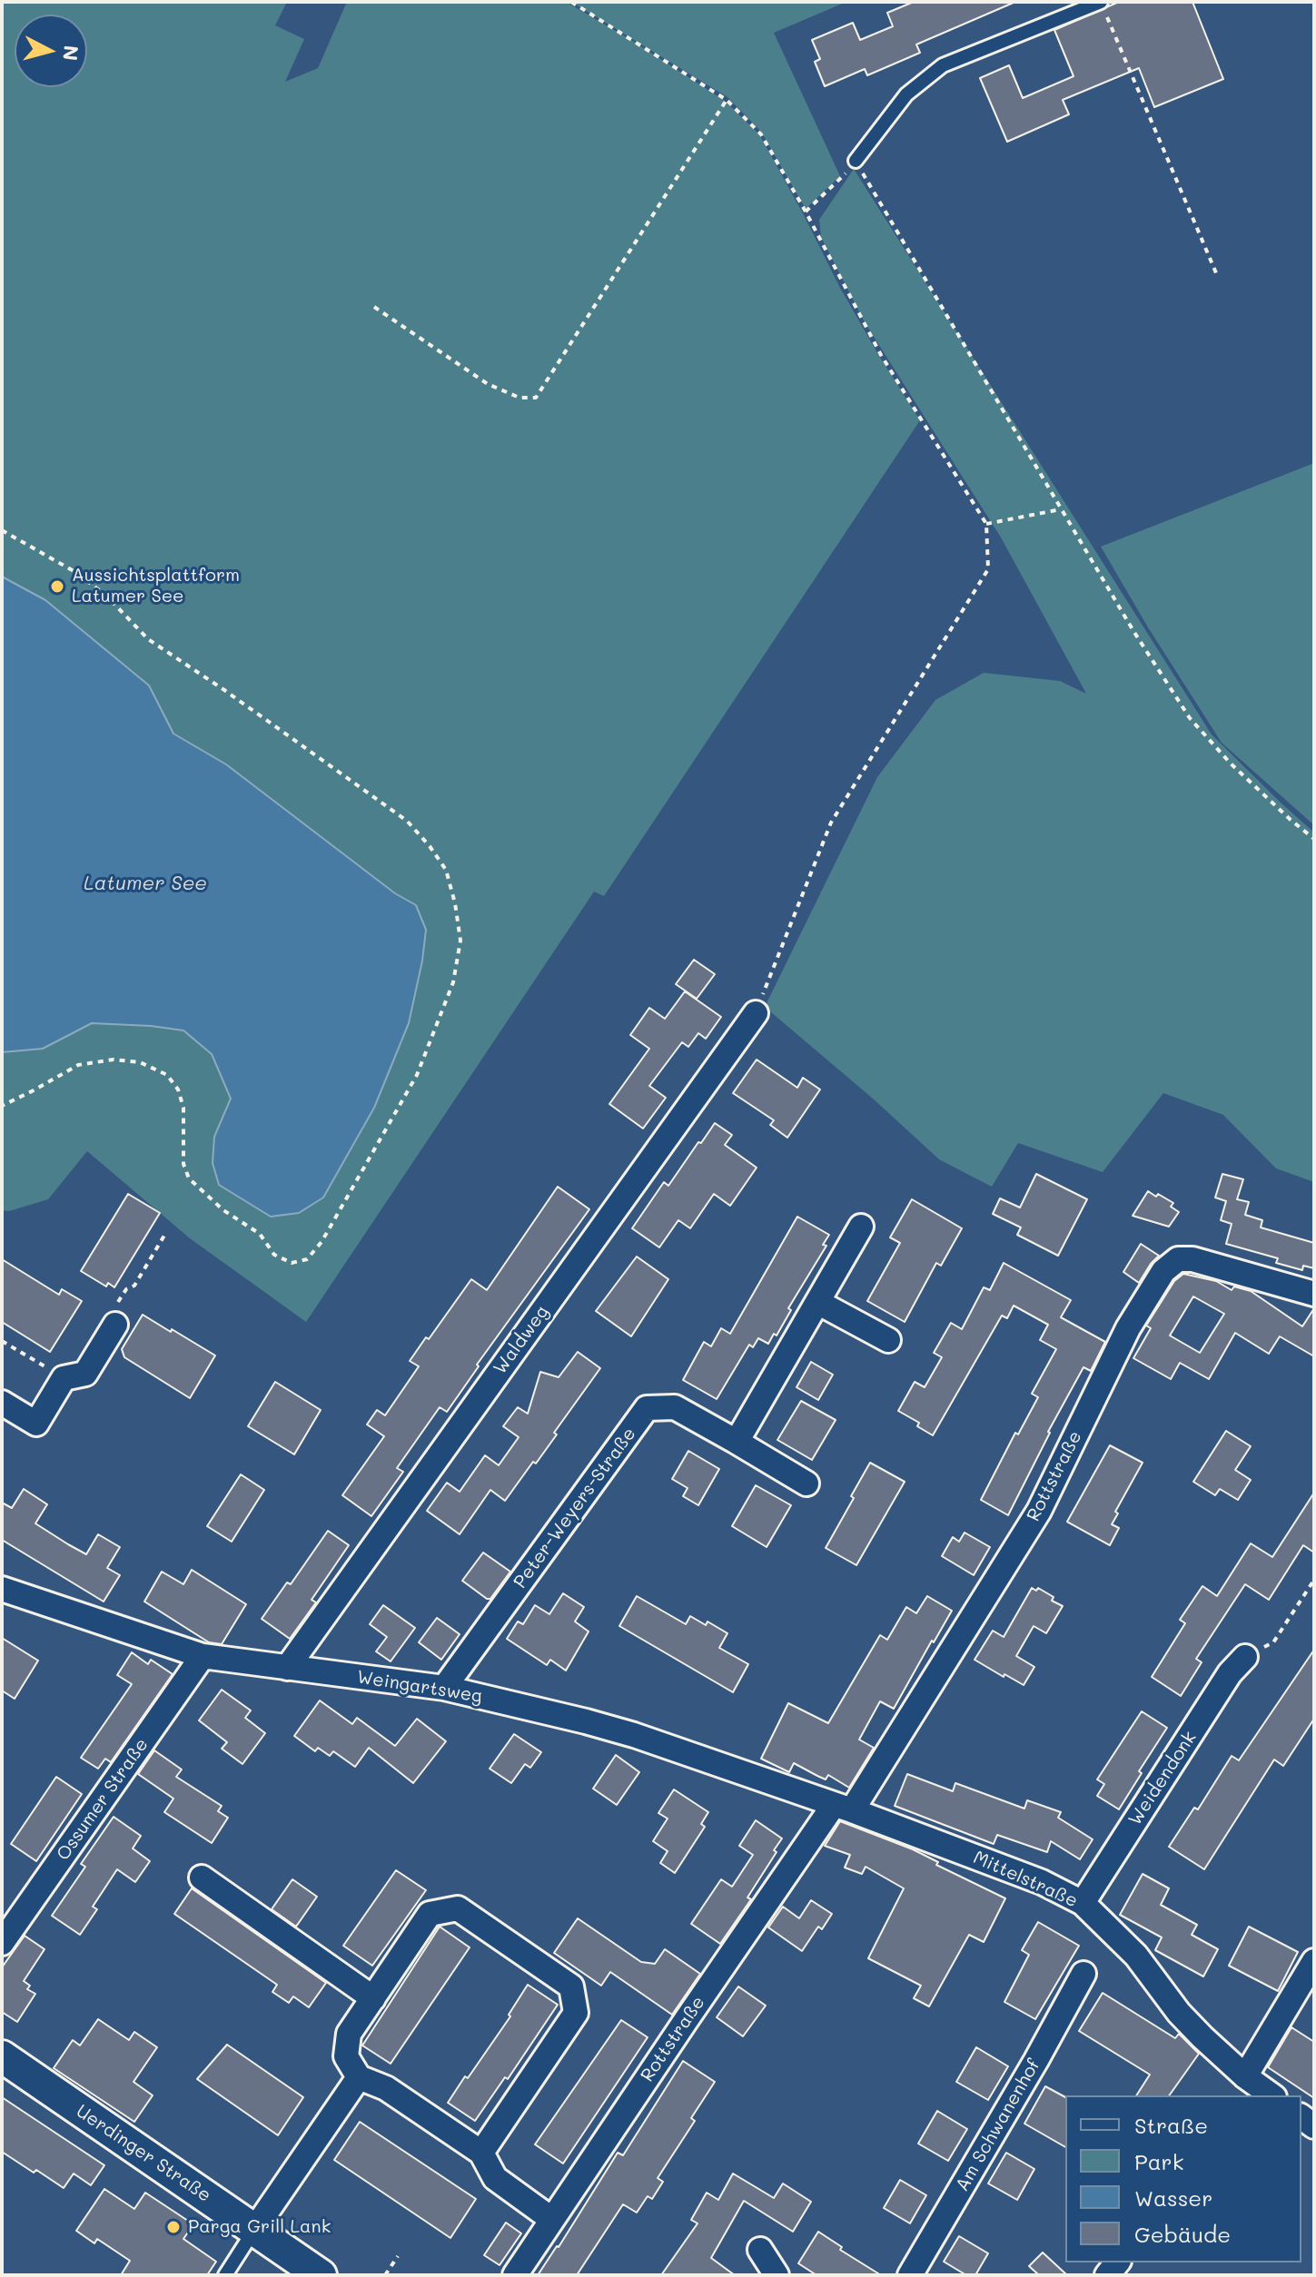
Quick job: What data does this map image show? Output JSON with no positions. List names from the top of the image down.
{
  "streets": {
    "street": [
      "Waldweg",
      "Rottstraße",
      "Peter-Weyers-Straße",
      "Weingartsweg",
      "Weidendonk",
      "Ossumer Straße",
      "Mittelstraße",
      "Am Schwanenhof",
      "Uerdinger Straße"
    ]
  },
  "crossings": [
    ["Waldweg", "Weingartsweg"],
    ["Rottstraße", "Weingartsweg"],
    ["Rottstraße", "Mittelstraße"],
    ["Peter-Weyers-Straße", "Weingartsweg"],
    ["Weingartsweg", "Ossumer Straße"],
    ["Weingartsweg", "Mittelstraße"],
    ["Weidendonk", "Mittelstraße"]
  ],
  "water": ["Latumer See"],
  "places": ["Aussichtsplattform Latumer See", "Parga Grill Lank"],
  "legend": [
    "Straße",
    "Park",
    "Wasser",
    "Gebäude"
  ],
  "north": "right"
}
